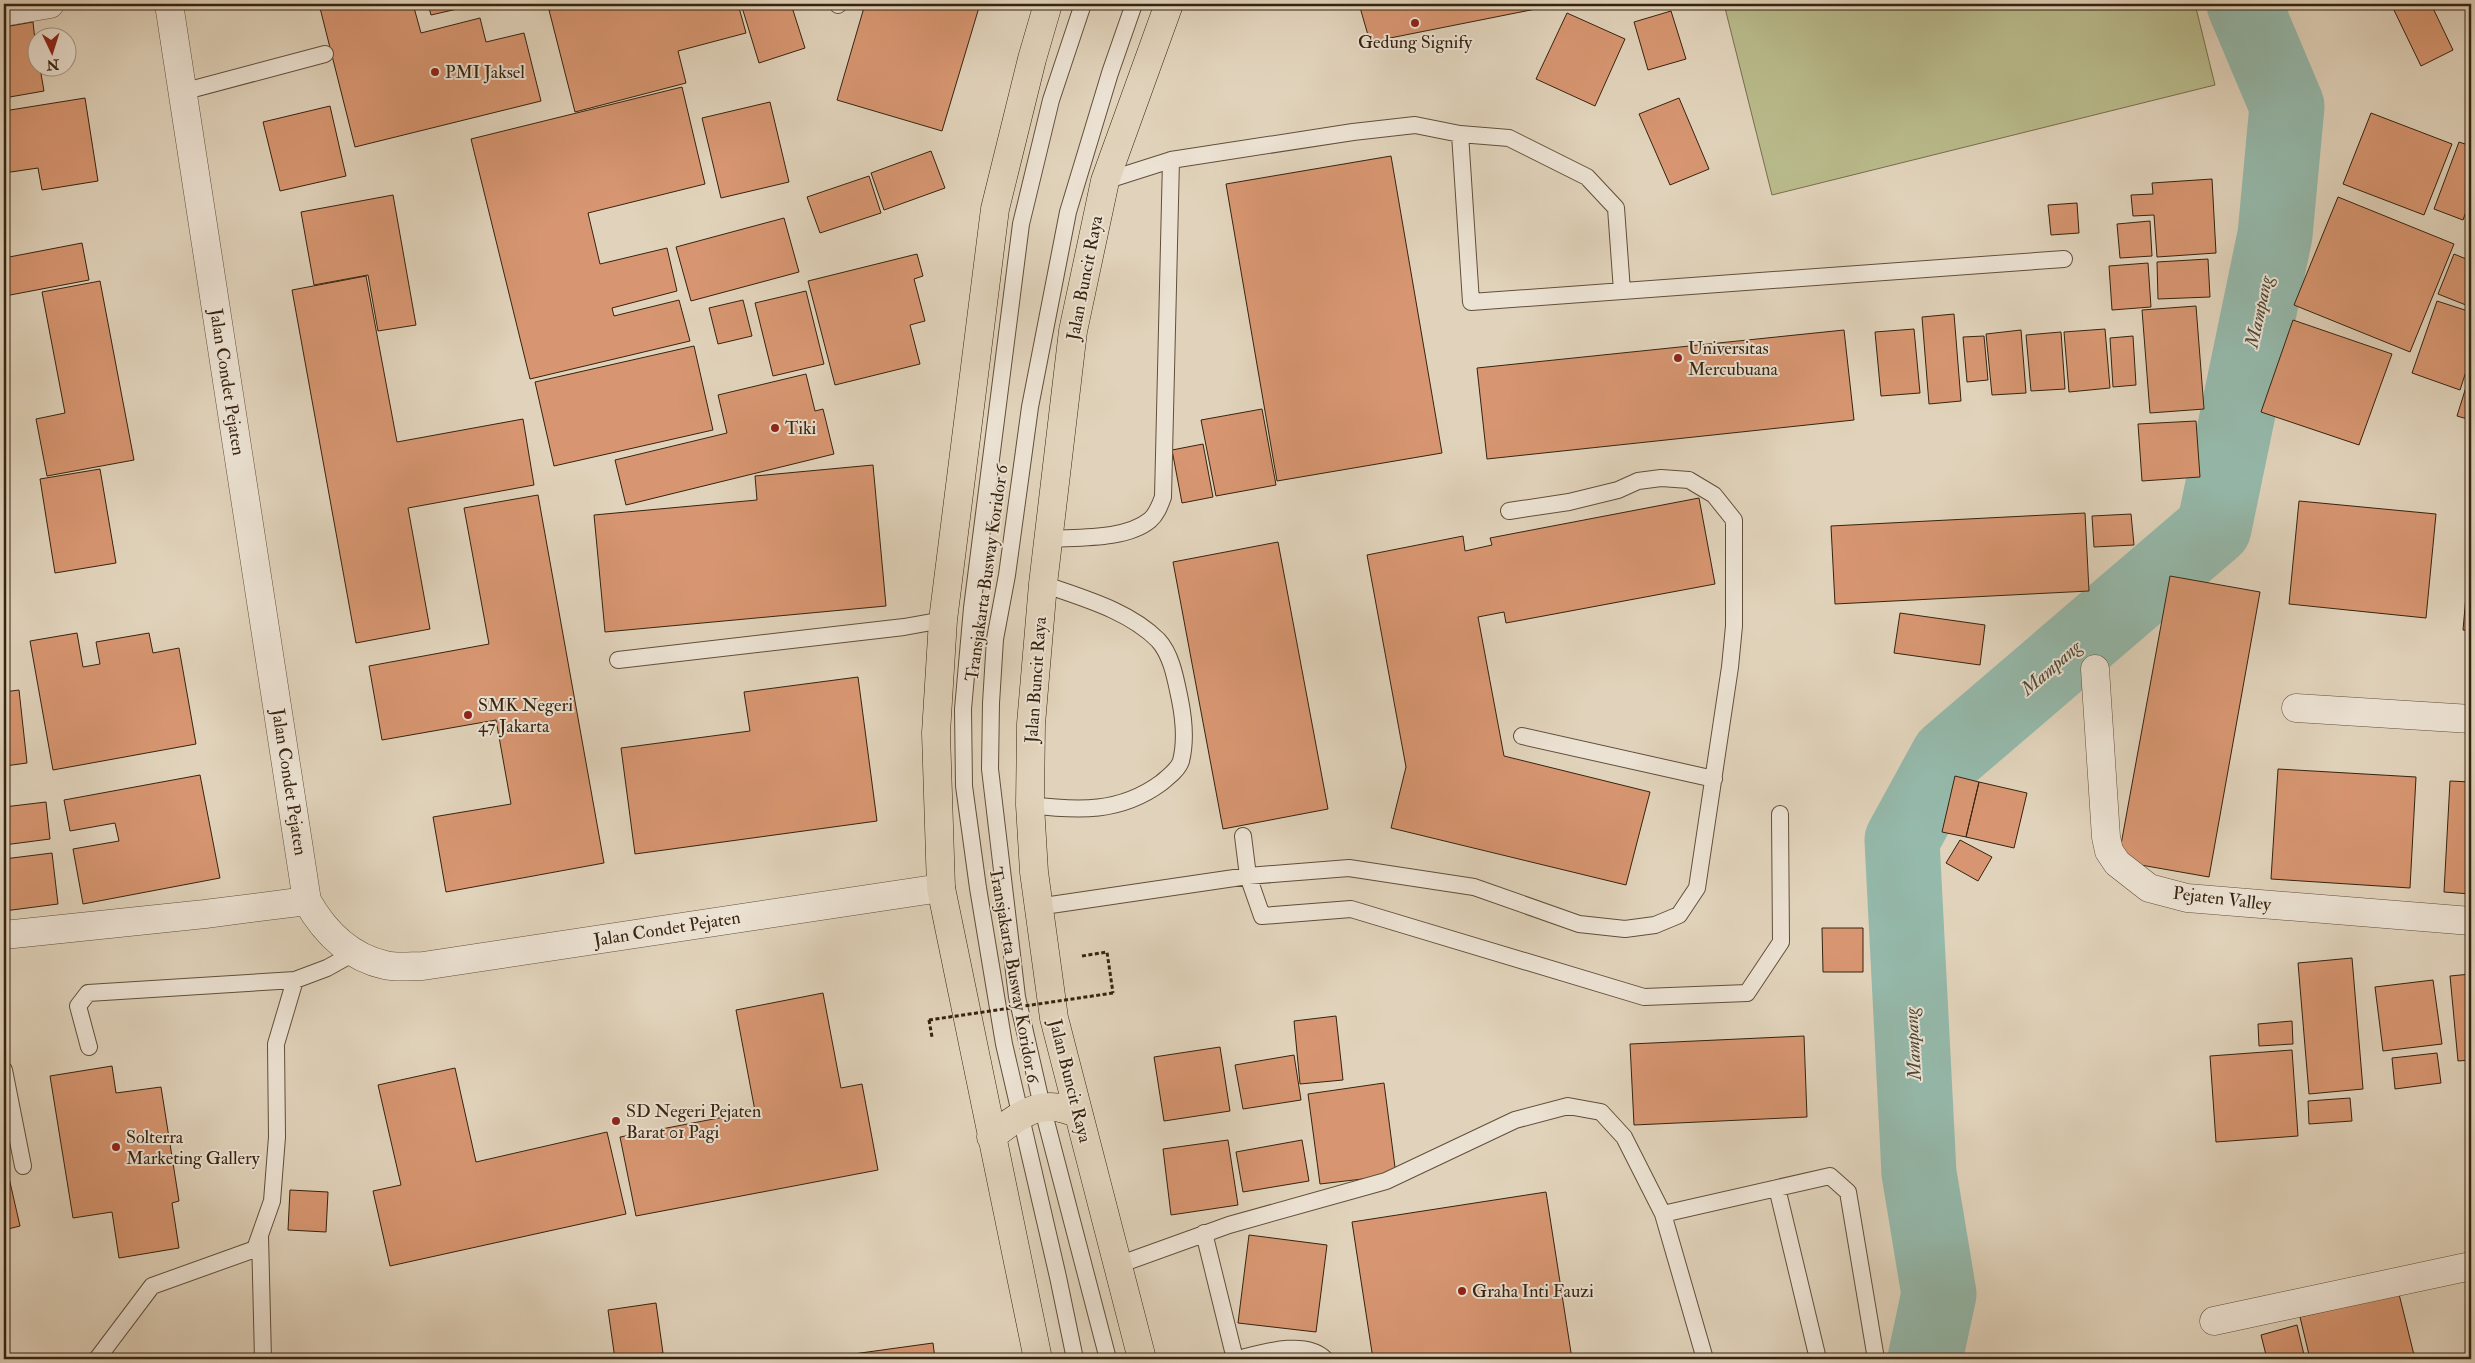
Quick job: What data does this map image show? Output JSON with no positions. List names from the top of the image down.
{
  "streets": {
    "main road": ["Jalan Buncit Raya"],
    "street": ["Jalan Condet Pejaten", "Pejaten Valley"],
    "lane": ["Transjakarta Busway Koridor 6"]
  },
  "water": ["Mampang"],
  "places": [
    "Gedung Signify",
    "PMI Jaksel",
    "Universitas Mercubuana",
    "Tiki",
    "SMK Negeri 47 Jakarta",
    "SD Negeri Pejaten Barat 01 Pagi",
    "Solterra Marketing Gallery",
    "Graha Inti Fauzi"
  ],
  "north": "bottom"
}
